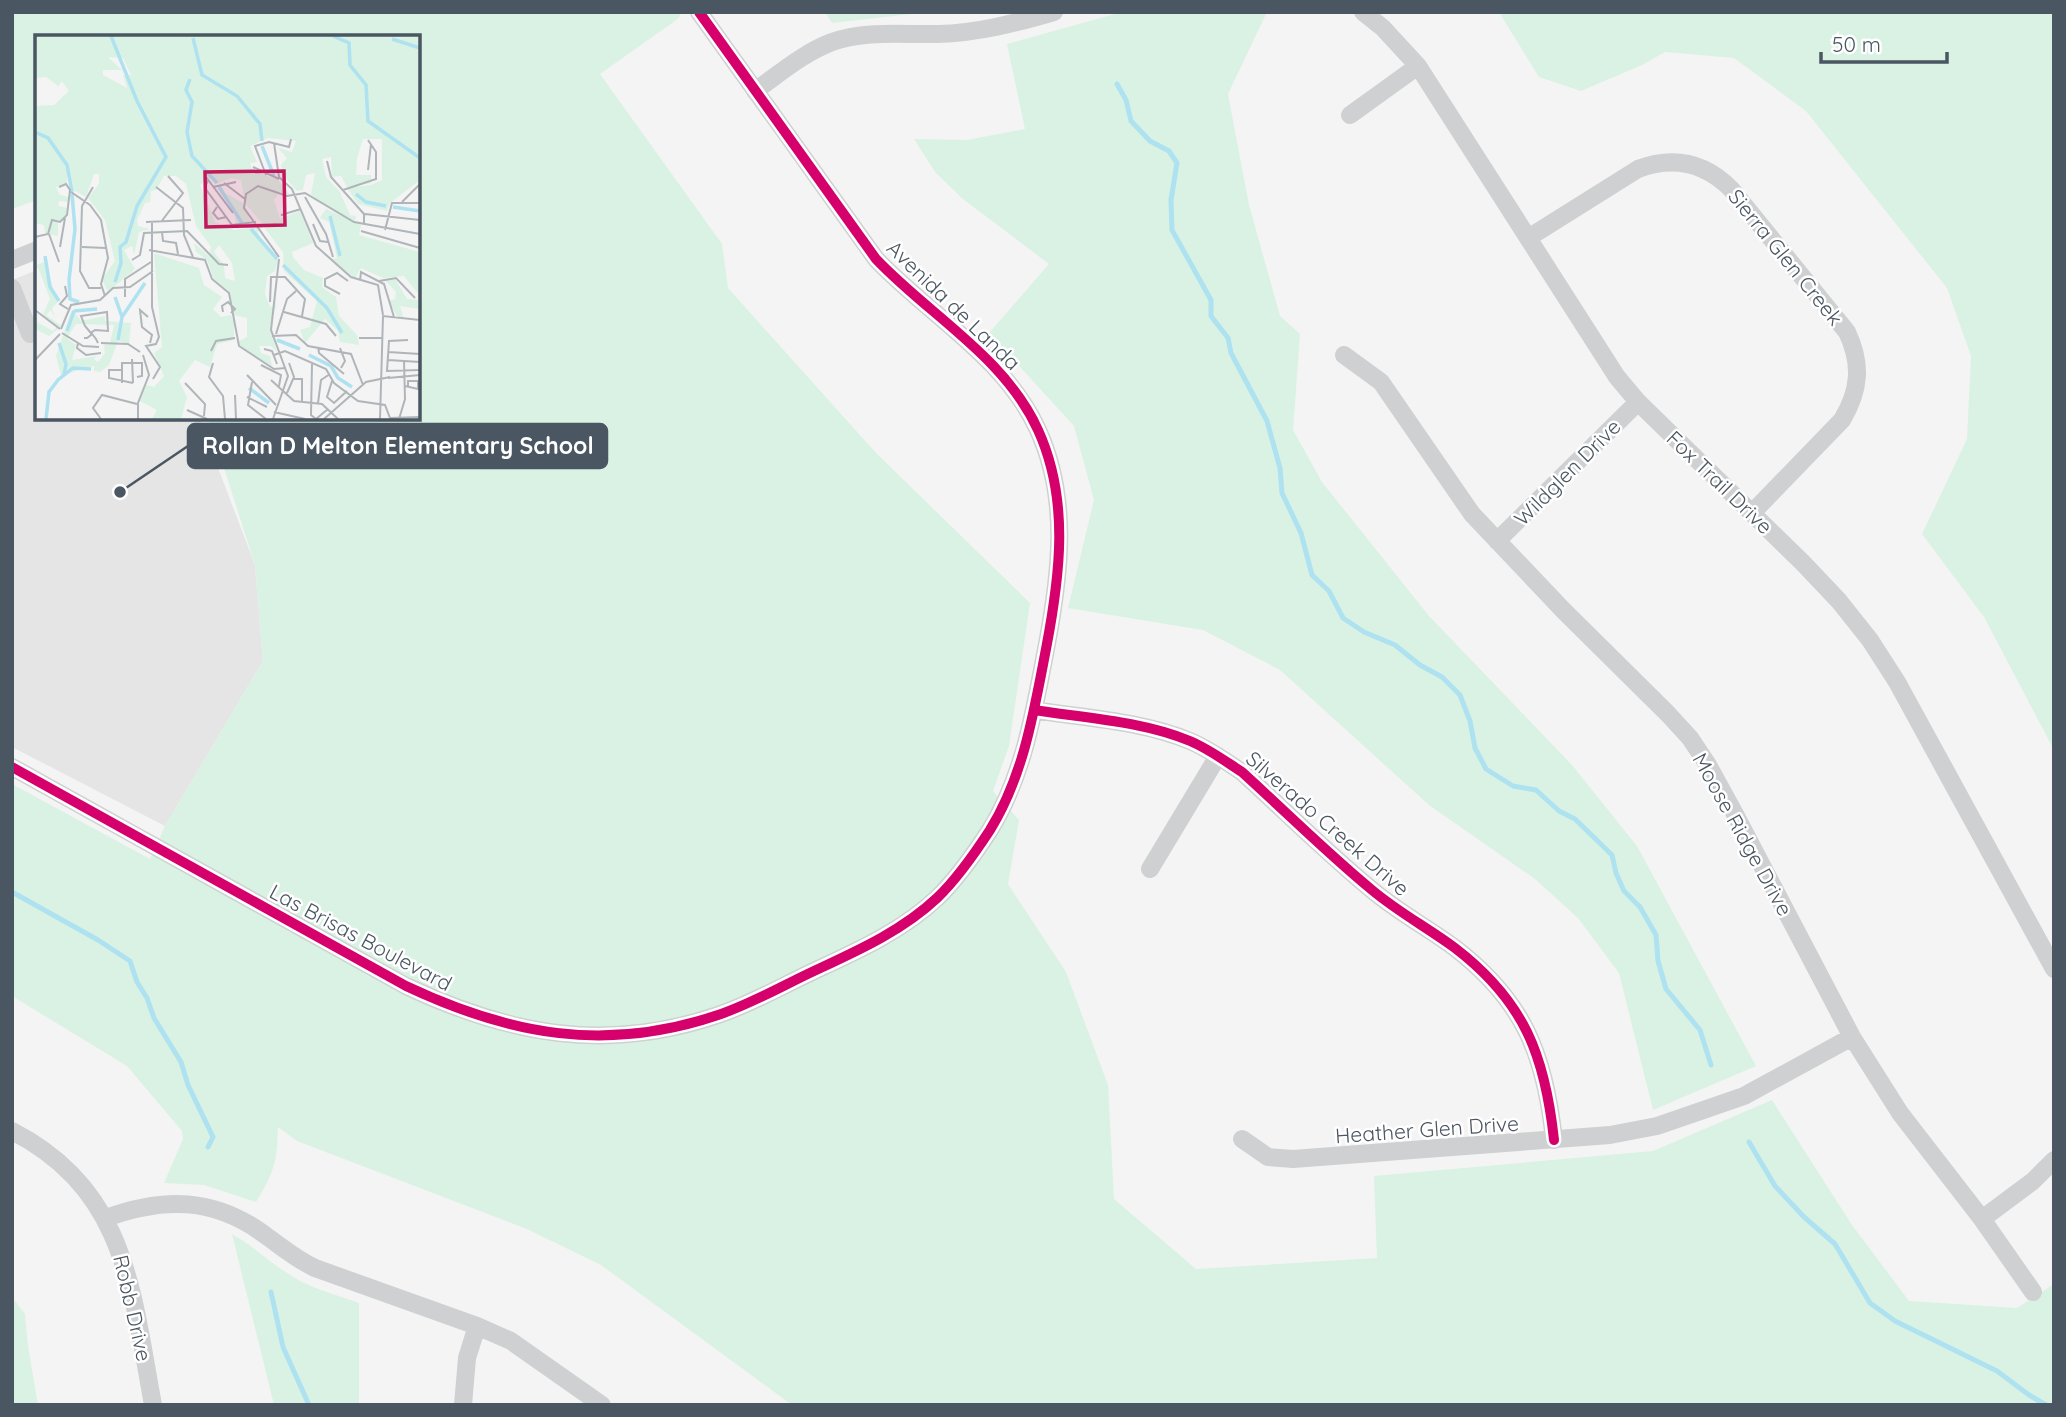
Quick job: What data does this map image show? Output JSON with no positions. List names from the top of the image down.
{
  "streets": {
    "street": [
      "Sierra Glen Creek",
      "Avenida de Landa",
      "Wildglen Drive",
      "Fox Trail Drive",
      "Silverado Creek Drive",
      "Moose Ridge Drive",
      "Las Brisas Boulevard",
      "Heather Glen Drive",
      "Robb Drive"
    ]
  },
  "crossings": [
    ["Sierra Glen Creek", "Fox Trail Drive"],
    ["Avenida de Landa", "Silverado Creek Drive"],
    ["Avenida de Landa", "Las Brisas Boulevard"],
    ["Wildglen Drive", "Fox Trail Drive"],
    ["Wildglen Drive", "Moose Ridge Drive"],
    ["Silverado Creek Drive", "Las Brisas Boulevard"],
    ["Silverado Creek Drive", "Heather Glen Drive"],
    ["Moose Ridge Drive", "Heather Glen Drive"]
  ],
  "places": ["Rollan D Melton Elementary School"],
  "scale_bar": "50 m"
}
